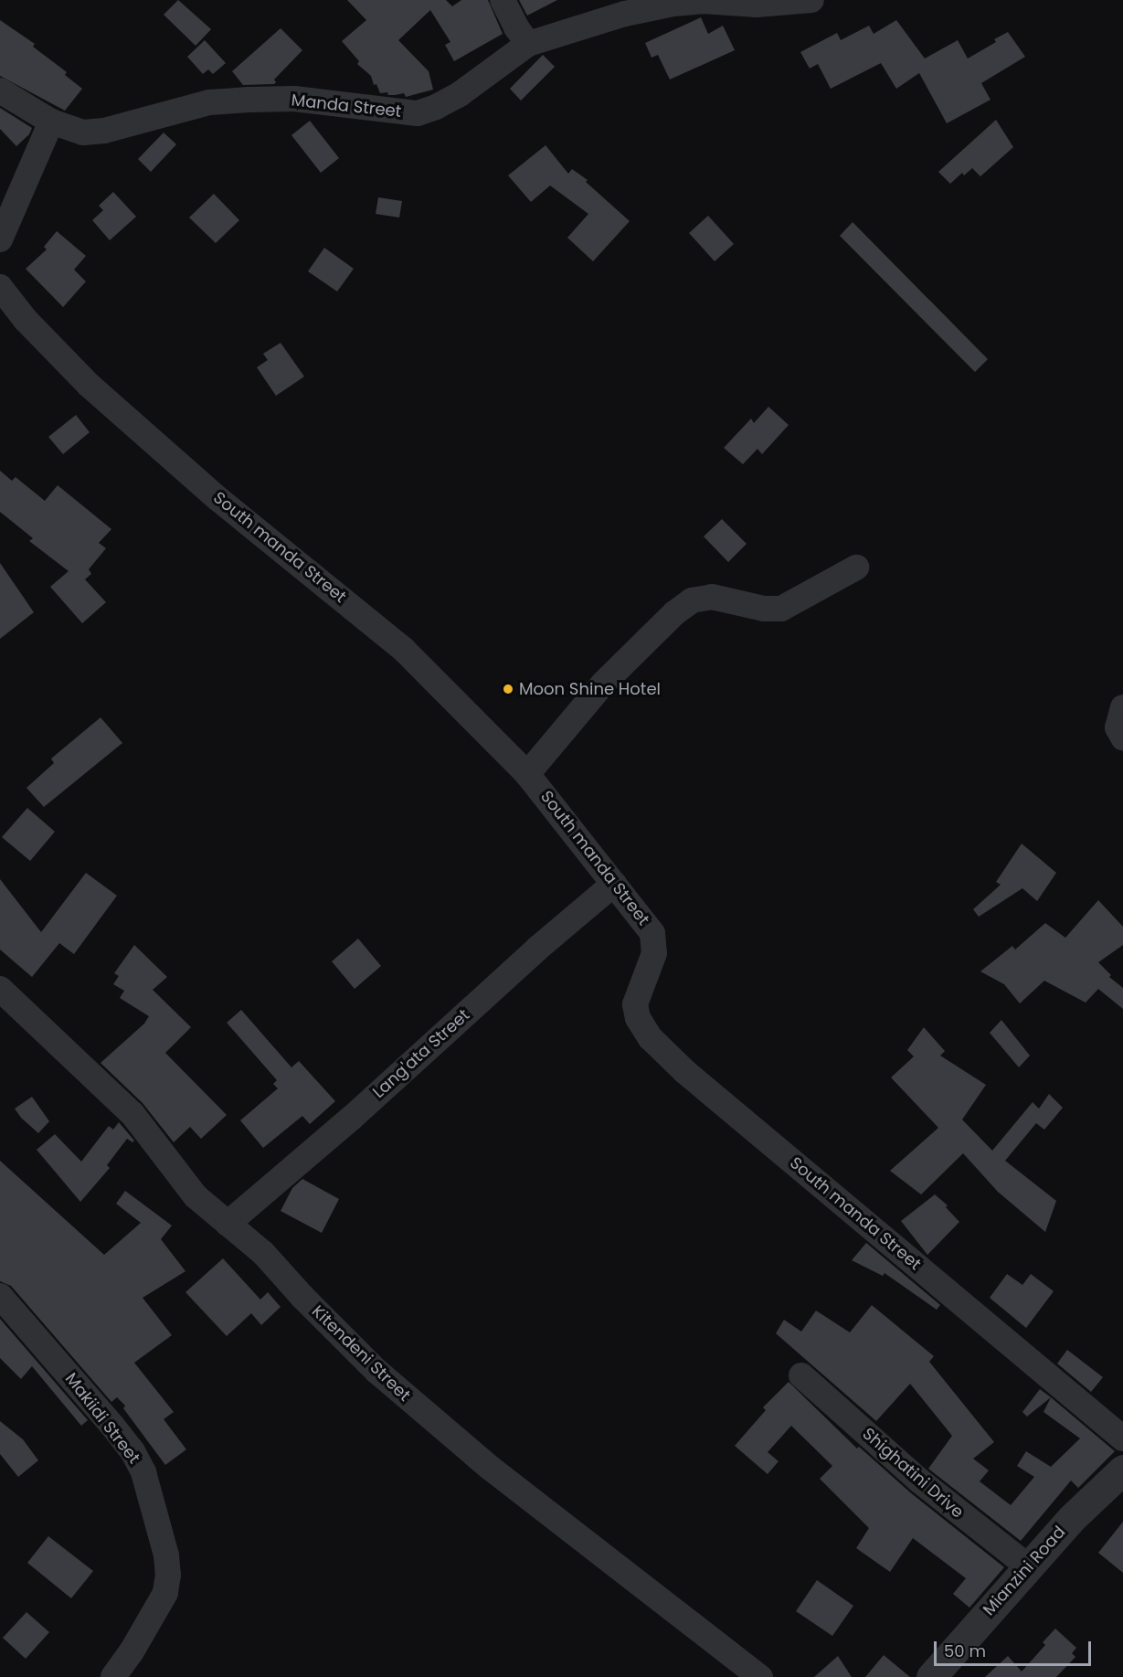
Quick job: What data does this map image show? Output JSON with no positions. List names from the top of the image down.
{
  "streets": {
    "street": [
      "Manda Street",
      "South manda Street",
      "Lang'ata Street",
      "Kitendeni Street",
      "Makiidi Street",
      "Shighatini Drive",
      "Mianzini Road"
    ]
  },
  "crossings": [
    ["South manda Street", "Lang'ata Street"],
    ["Lang'ata Street", "Kitendeni Street"],
    ["Shighatini Drive", "Mianzini Road"]
  ],
  "places": ["Moon Shine Hotel"],
  "scale_bar": "50 m"
}
